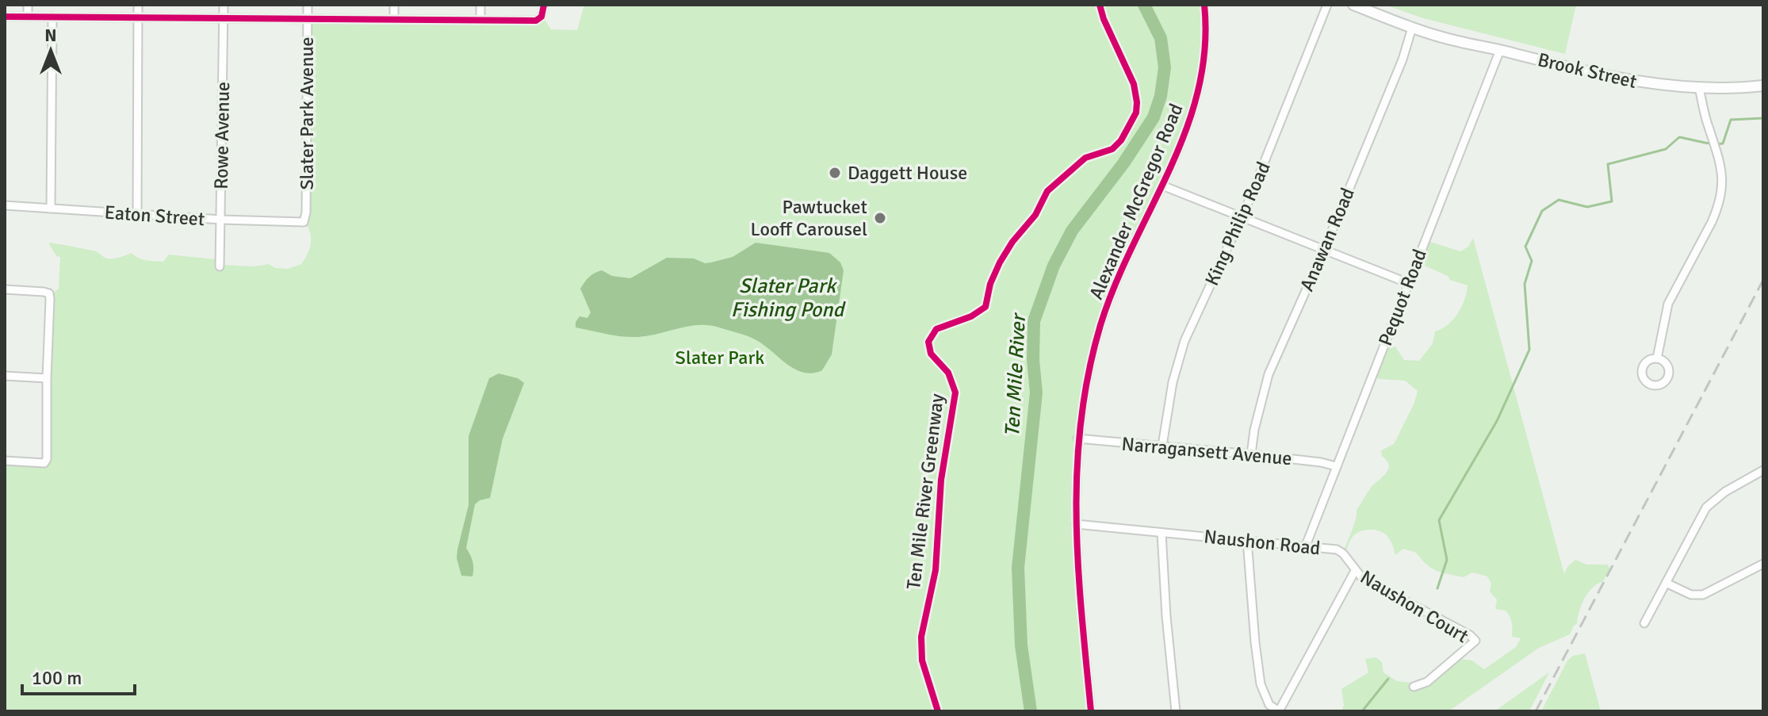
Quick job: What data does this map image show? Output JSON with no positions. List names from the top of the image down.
{
  "streets": {
    "main road": ["Brook Street"],
    "street": [
      "Slater Park Avenue",
      "Rowe Avenue",
      "Alexander McGregor Road",
      "Eaton Street",
      "King Philip Road",
      "Anawan Road",
      "Pequot Road",
      "Narragansett Avenue",
      "Naushon Road",
      "Naushon Court"
    ],
    "cycle path": ["Ten Mile River Greenway"]
  },
  "crossings": [
    ["Brook Street", "Anawan Road"],
    ["Brook Street", "Pequot Road"],
    ["Slater Park Avenue", "Eaton Street"],
    ["Rowe Avenue", "Eaton Street"],
    ["Alexander McGregor Road", "Narragansett Avenue"],
    ["Alexander McGregor Road", "Naushon Road"],
    ["King Philip Road", "Narragansett Avenue"],
    ["Anawan Road", "Narragansett Avenue"],
    ["Pequot Road", "Narragansett Avenue"],
    ["Pequot Road", "Naushon Road"],
    ["Naushon Road", "Naushon Court"]
  ],
  "water": ["Slater Park Fishing Pond", "Ten Mile River"],
  "parks": ["Slater Park"],
  "places": ["Daggett House", "Pawtucket Looff Carousel"],
  "scale_bar": "100 m",
  "north": "top"
}
